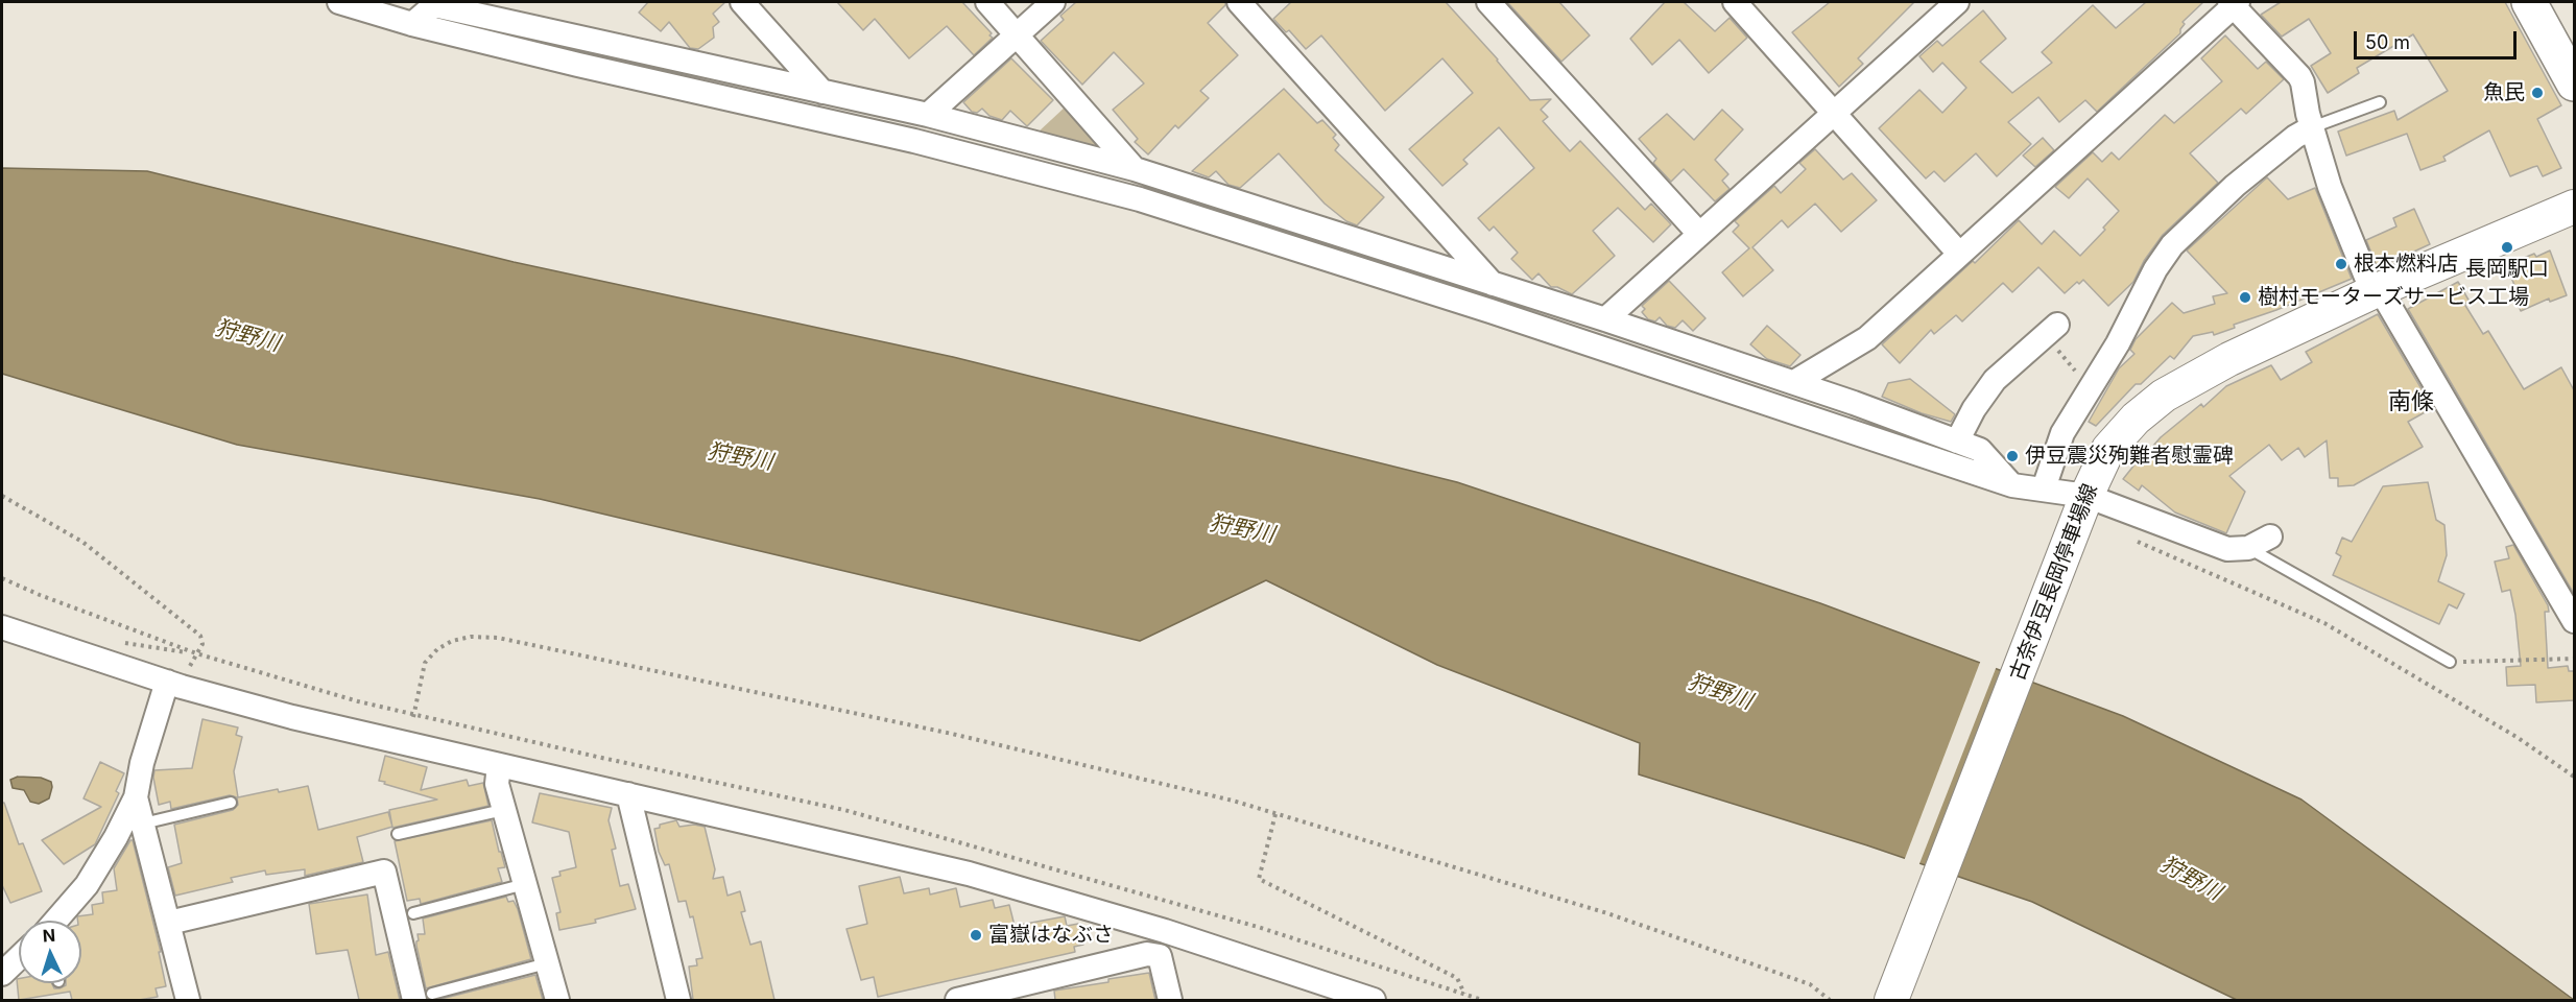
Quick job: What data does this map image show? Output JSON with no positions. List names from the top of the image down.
{
  "streets": {
    "main road": ["古奈伊豆長岡停車場線"]
  },
  "districts": ["南條"],
  "water": ["狩野川"],
  "places": [
    "魚民",
    "長岡駅口",
    "根本燃料店",
    "樹村モーターズサービス工場",
    "伊豆震災殉難者慰霊碑",
    "富嶽はなぶさ"
  ],
  "scale_bar": "50 m",
  "north": "top"
}
